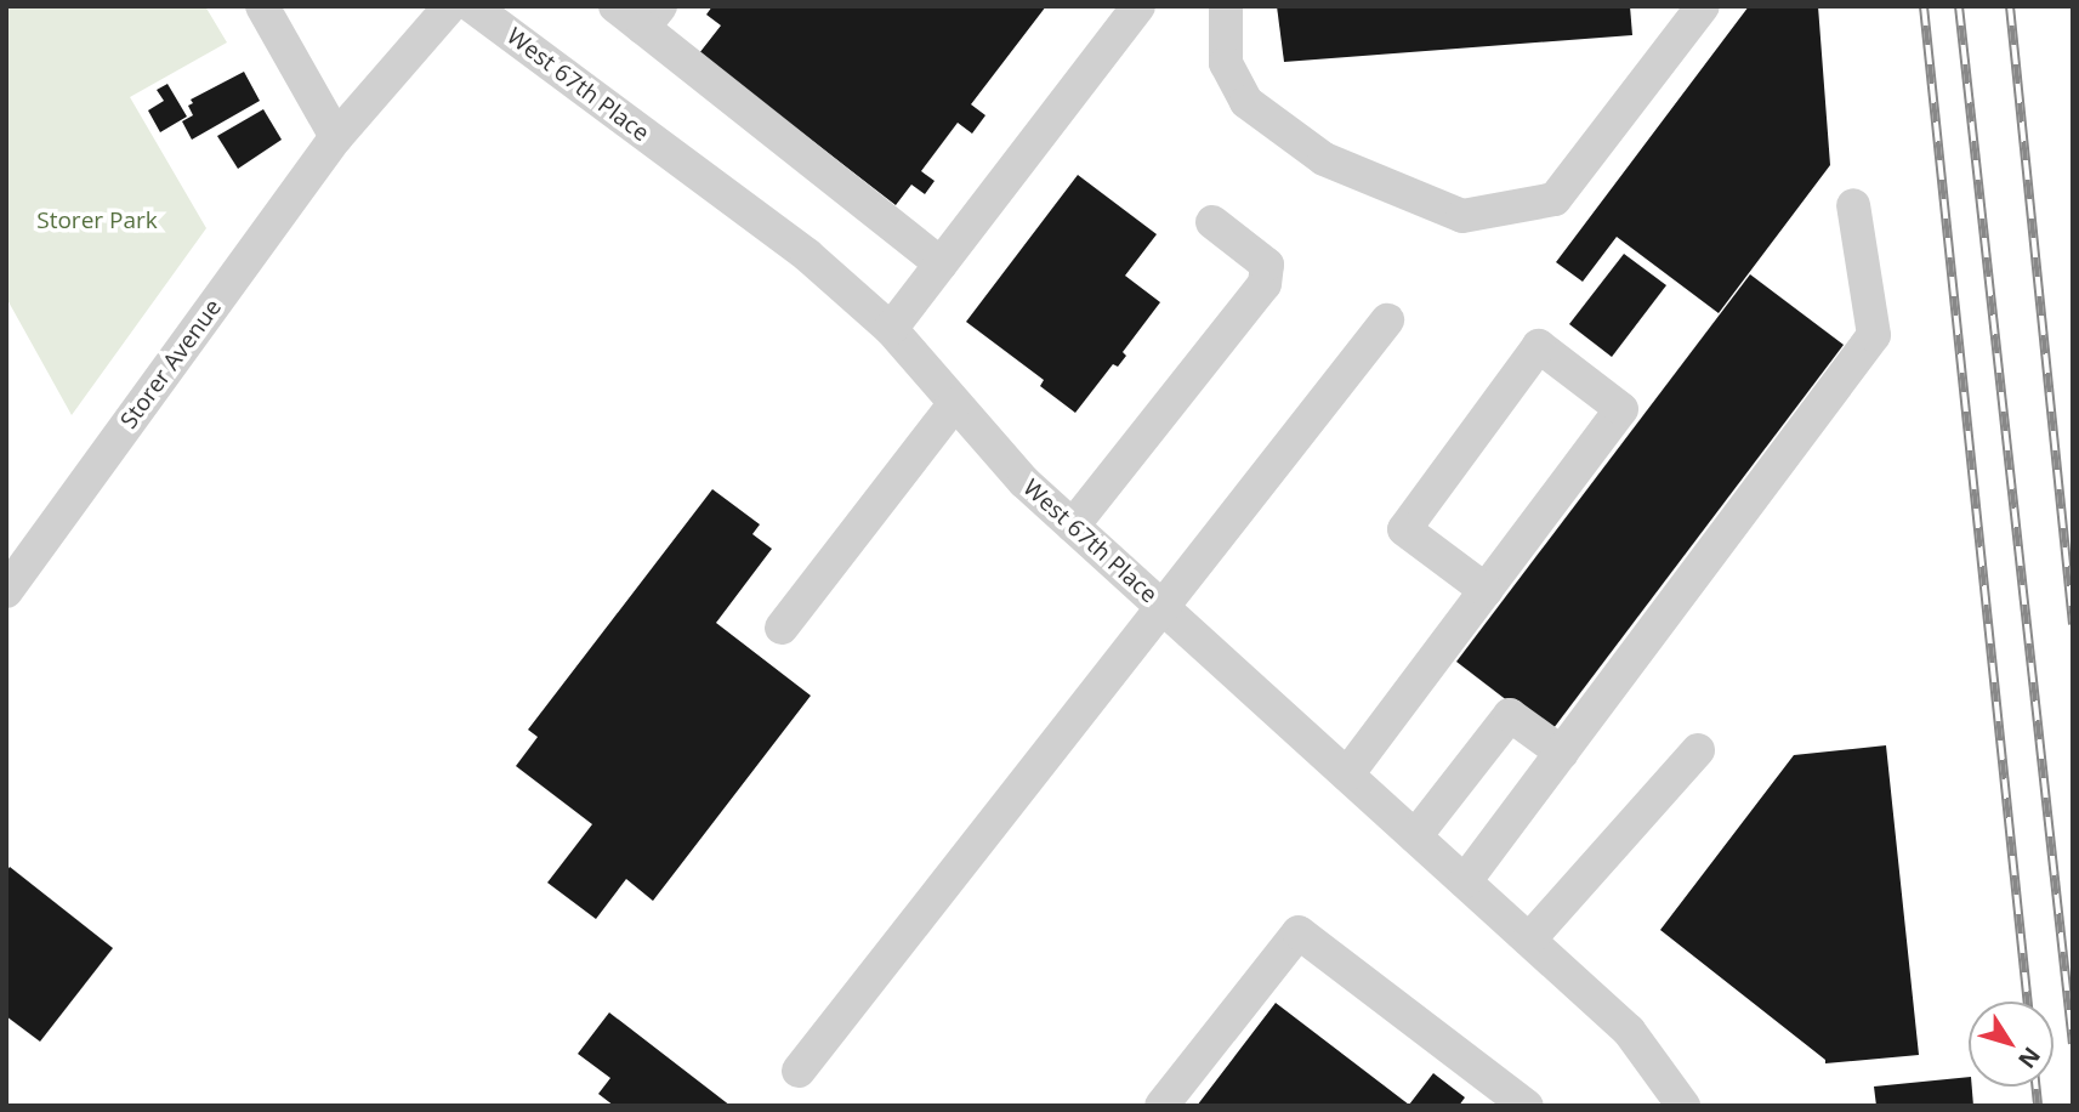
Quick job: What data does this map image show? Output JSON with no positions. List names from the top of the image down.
{
  "streets": {
    "street": ["West 67th Place", "Storer Avenue"]
  },
  "parks": ["Storer Park"],
  "north": "bottom right"
}
